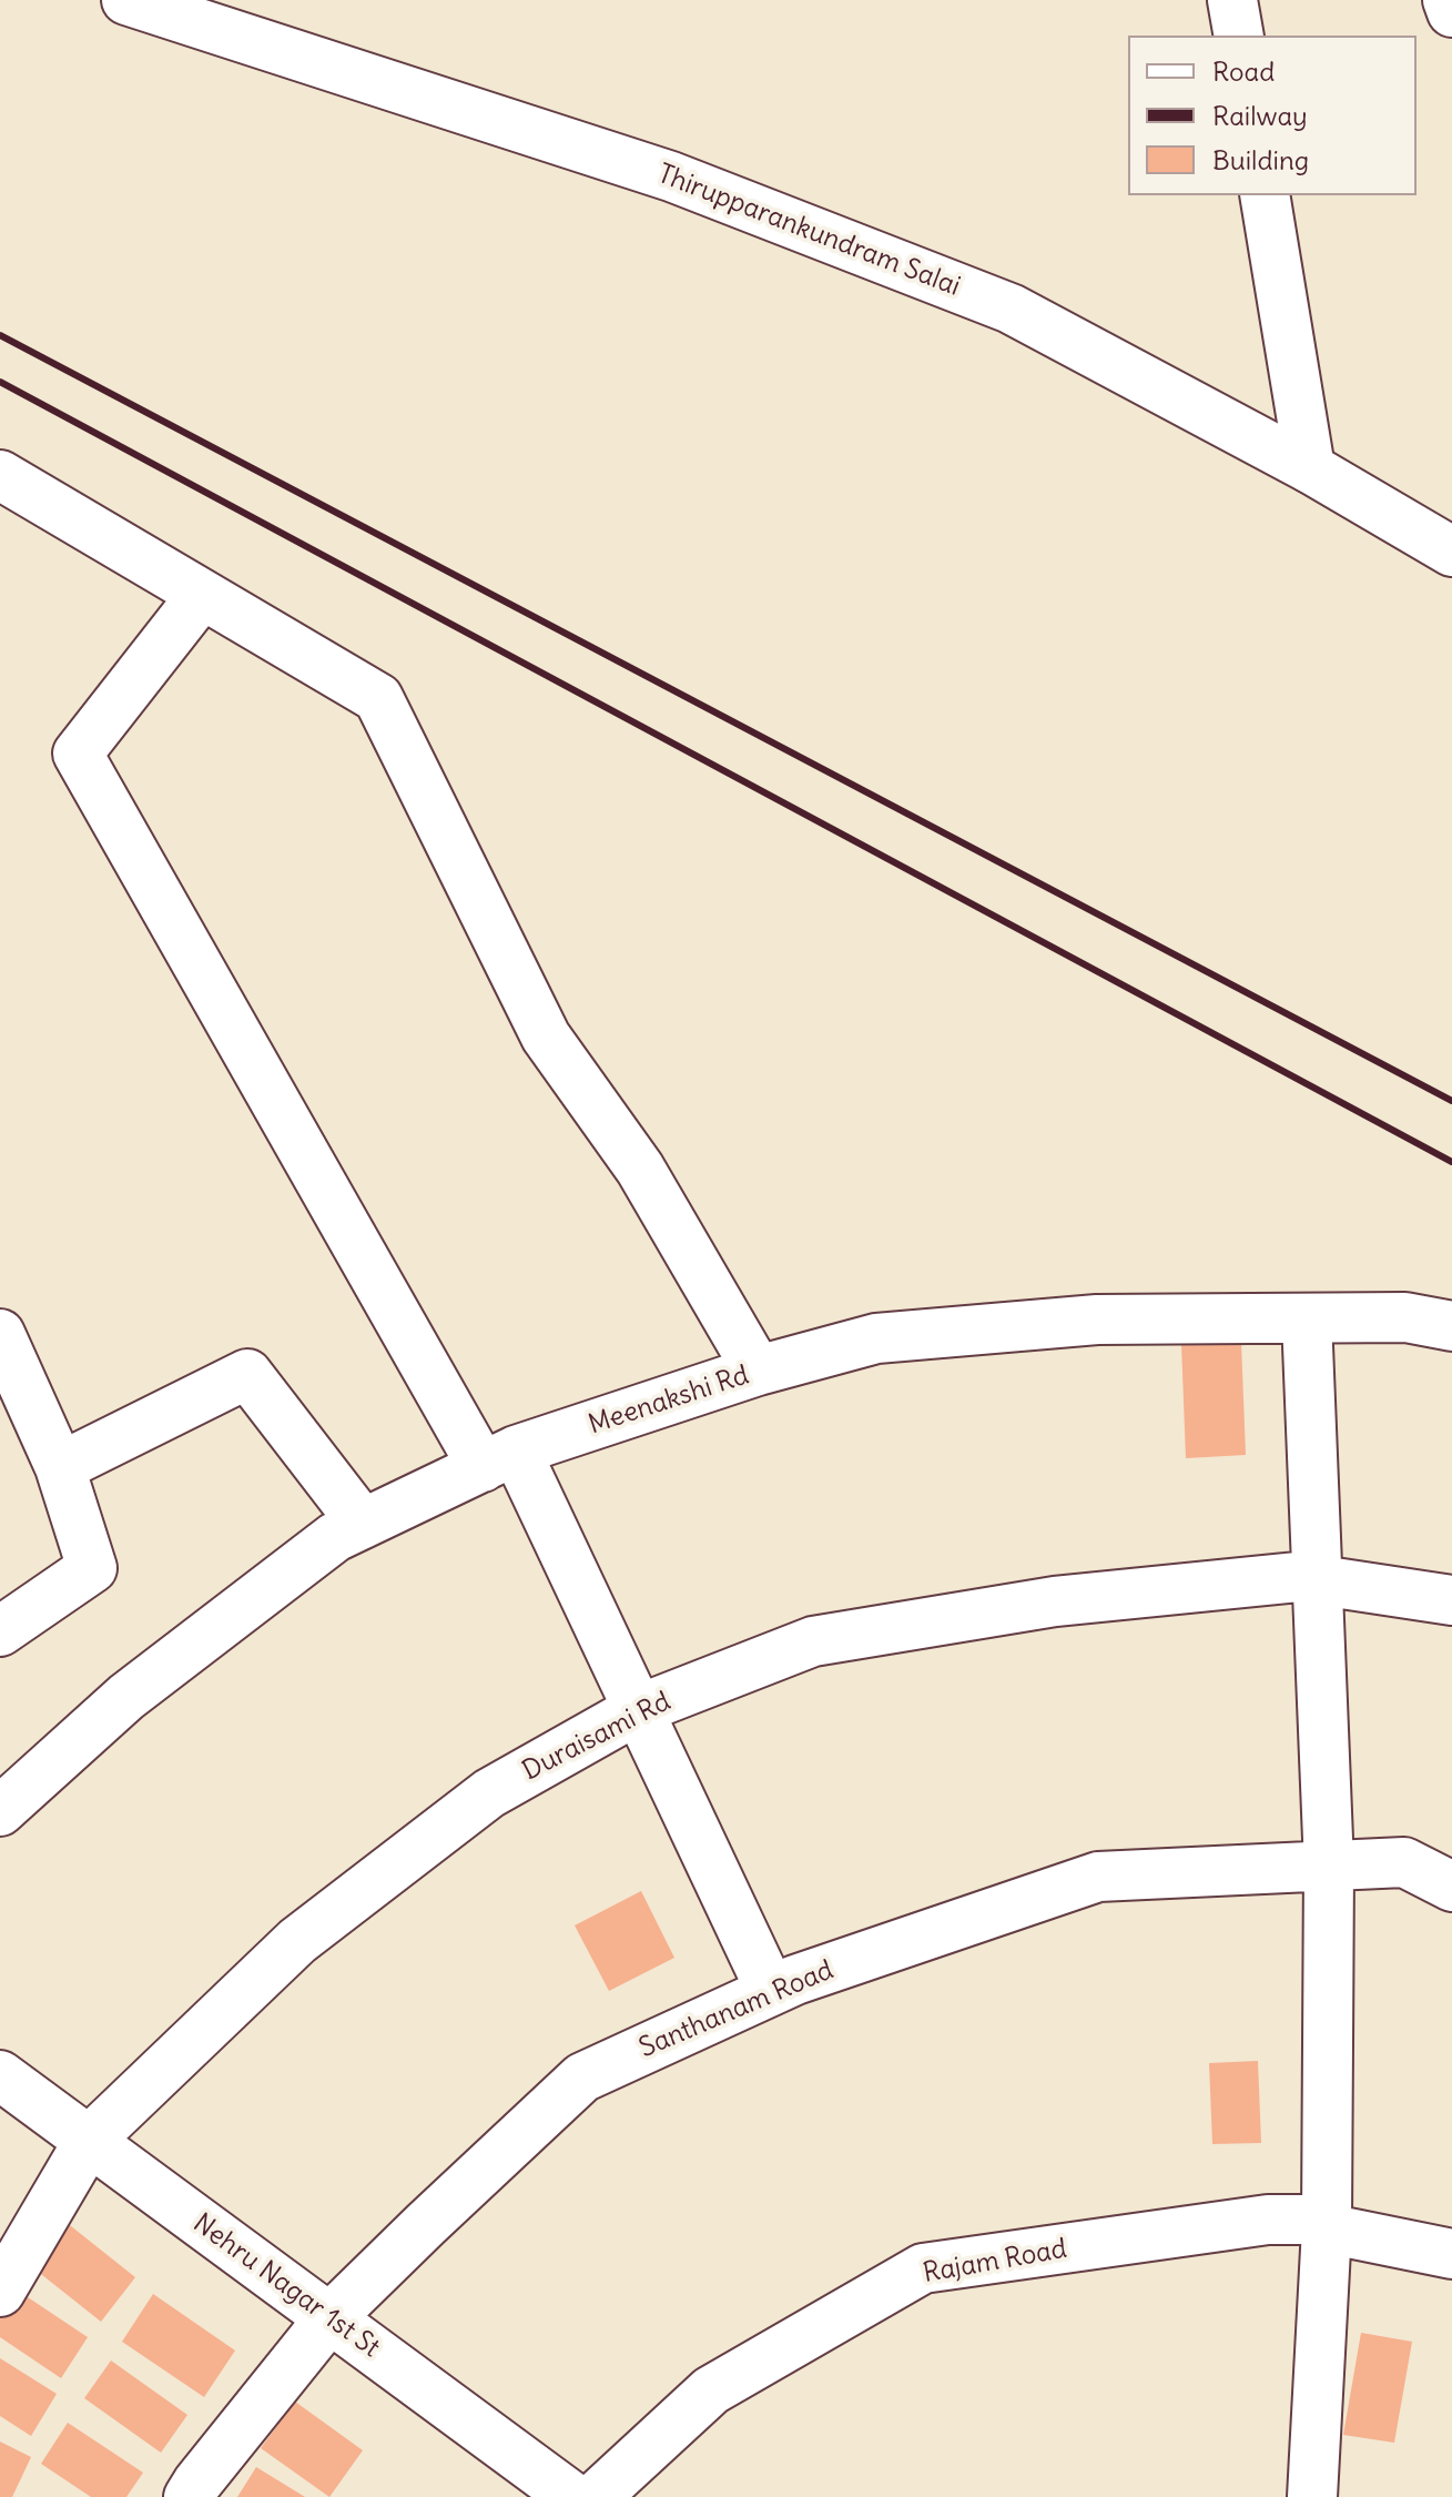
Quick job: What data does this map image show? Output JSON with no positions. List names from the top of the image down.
{
  "streets": {
    "street": [
      "Thirupparankundram Salai",
      "Meenakshi Rd",
      "Duraisami Rd",
      "Santhanam Road",
      "Rajam Road",
      "Nehru Nagar 1st St"
    ]
  },
  "crossings": [
    ["Duraisami Rd", "Nehru Nagar 1st St"],
    ["Santhanam Road", "Nehru Nagar 1st St"]
  ],
  "legend": ["Road", "Railway", "Building"]
}
